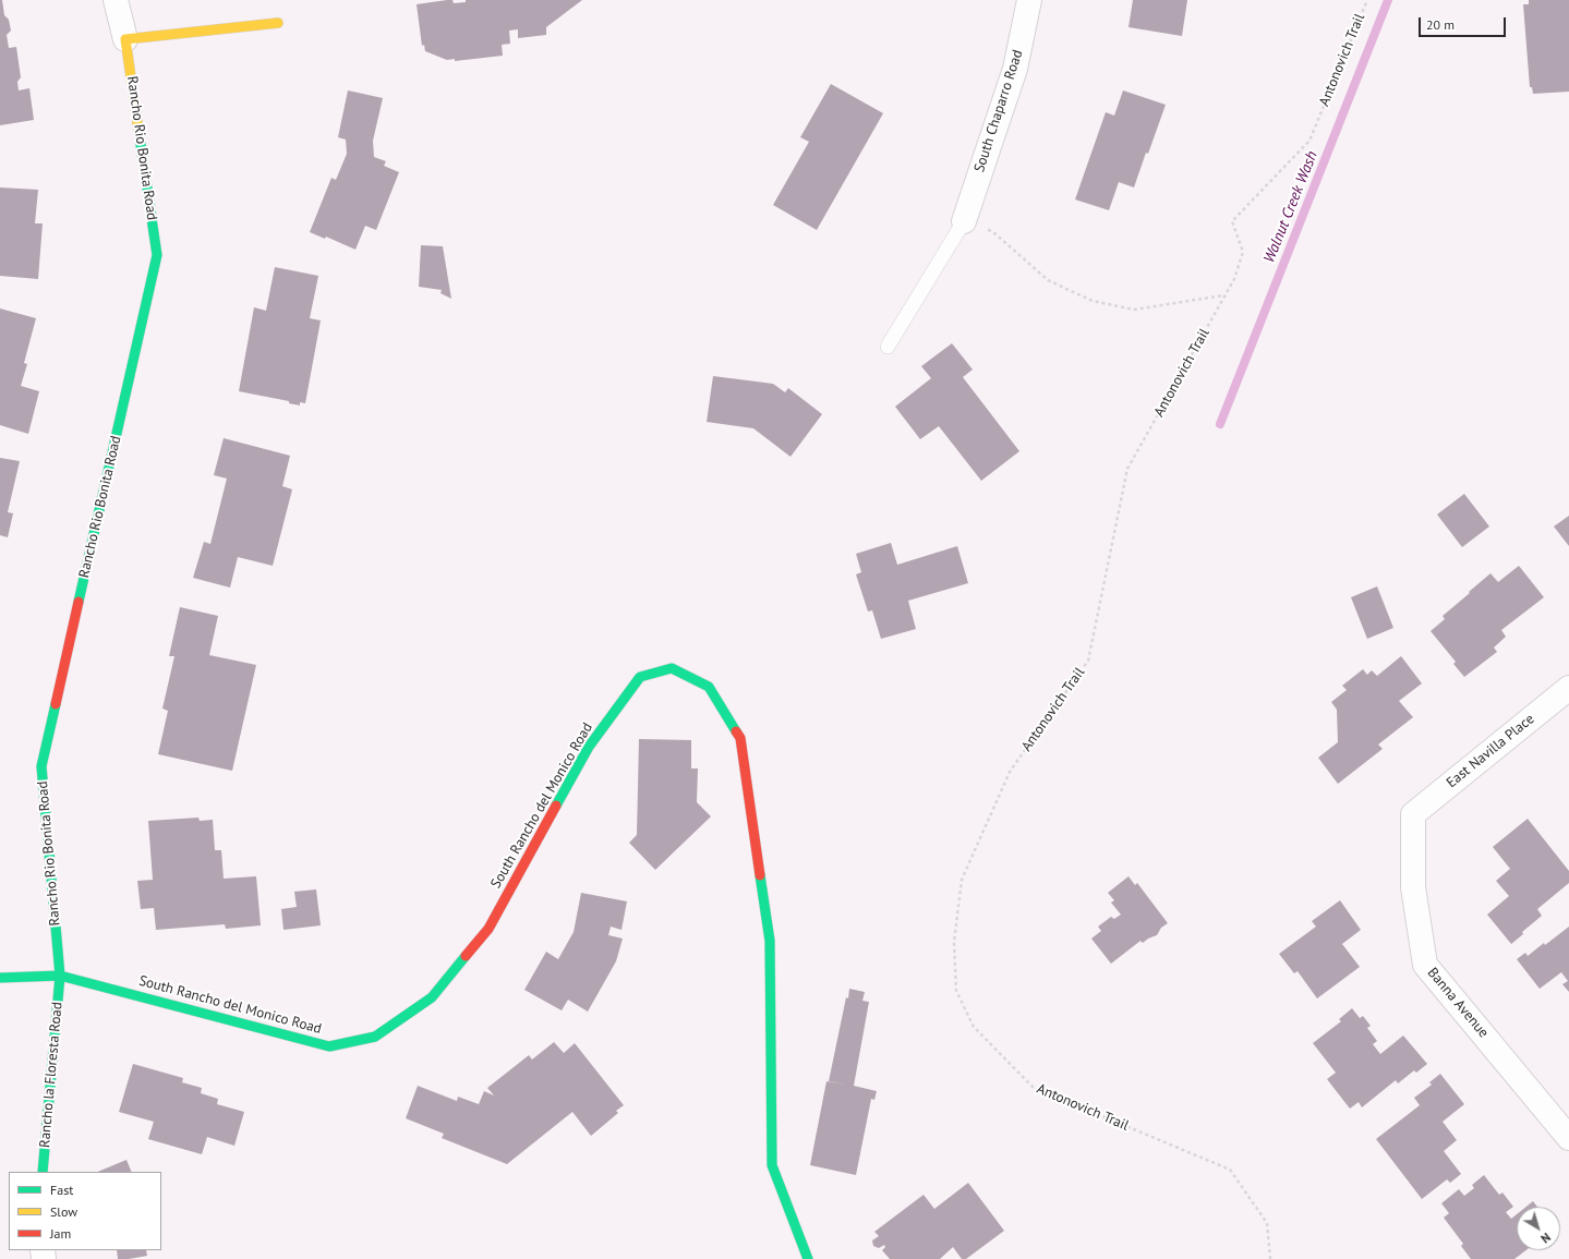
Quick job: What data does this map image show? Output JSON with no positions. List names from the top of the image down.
{
  "streets": {
    "street": [
      "South Chaparro Road",
      "Rancho Rio Bonita Road",
      "East Navilla Place",
      "South Rancho del Monico Road",
      "Banna Avenue",
      "Rancho la Floresta Road"
    ],
    "path": ["Antonovich Trail"]
  },
  "crossings": [
    ["Rancho Rio Bonita Road", "South Rancho del Monico Road"],
    ["Rancho Rio Bonita Road", "Rancho la Floresta Road"],
    ["East Navilla Place", "Banna Avenue"],
    ["South Rancho del Monico Road", "Rancho la Floresta Road"]
  ],
  "water": ["Walnut Creek Wash"],
  "legend": ["Fast", "Slow", "Jam"],
  "scale_bar": "20 m",
  "north": "bottom right"
}
